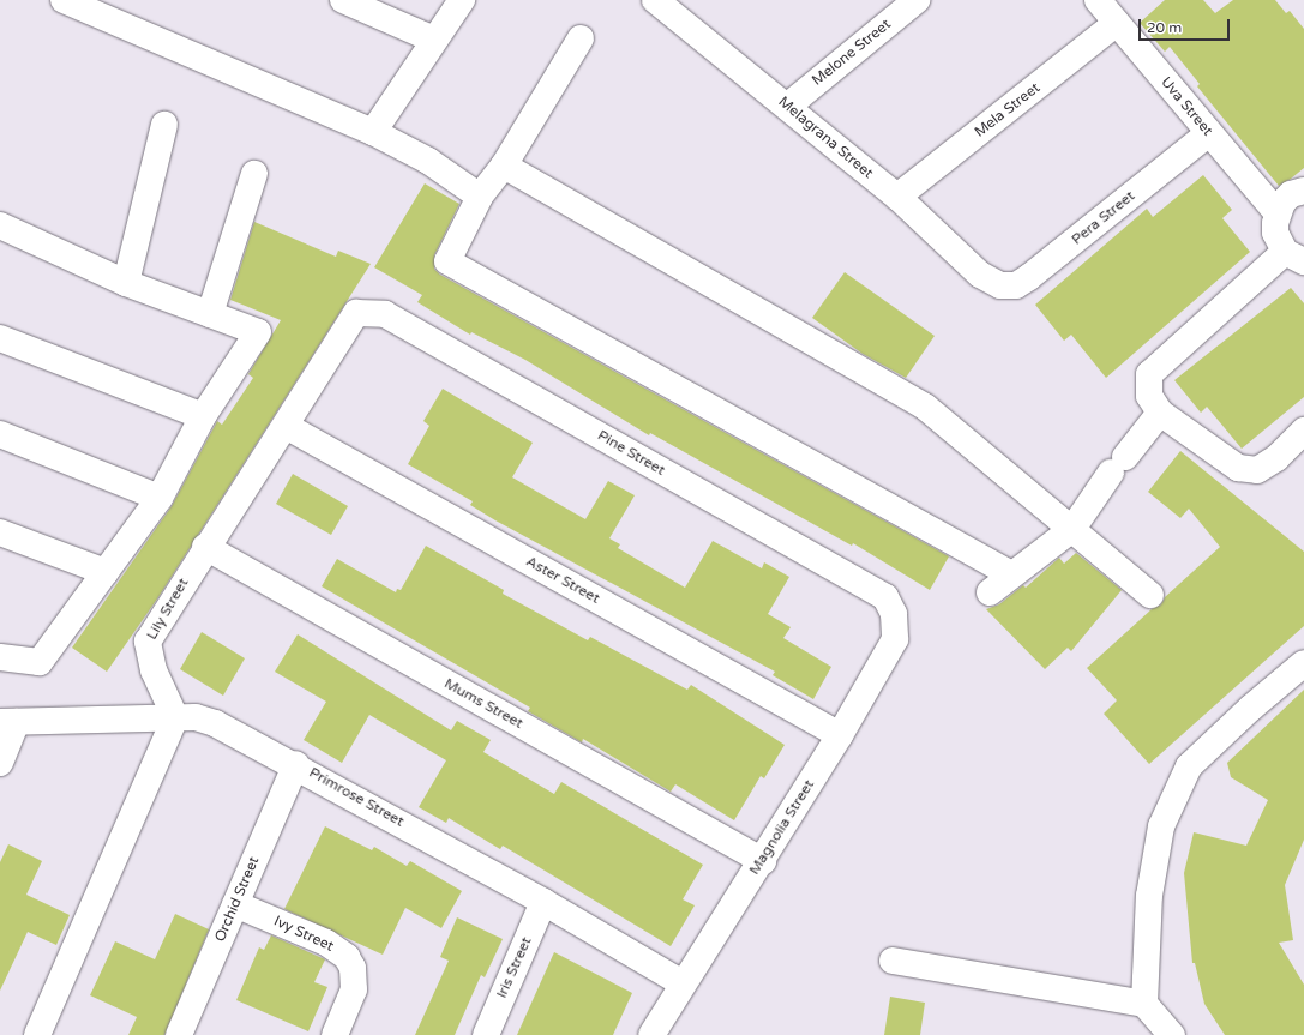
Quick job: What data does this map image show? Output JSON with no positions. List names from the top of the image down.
{
  "streets": {
    "street": [
      "Melone Street",
      "Uva Street",
      "Mela Street",
      "Melagrana Street",
      "Pera Street",
      "Pine Street",
      "Aster Street",
      "Lily Street",
      "Mums Street",
      "Primrose Street",
      "Magnolia Street",
      "Orchid Street",
      "Ivy Street",
      "Iris Street"
    ]
  },
  "crossings": [
    ["Melone Street", "Melagrana Street"],
    ["Uva Street", "Mela Street"],
    ["Uva Street", "Pera Street"],
    ["Mela Street", "Melagrana Street"],
    ["Melagrana Street", "Pera Street"],
    ["Pine Street", "Lily Street"],
    ["Pine Street", "Magnolia Street"],
    ["Aster Street", "Lily Street"],
    ["Aster Street", "Magnolia Street"],
    ["Lily Street", "Mums Street"],
    ["Lily Street", "Primrose Street"],
    ["Mums Street", "Magnolia Street"],
    ["Primrose Street", "Magnolia Street"],
    ["Primrose Street", "Orchid Street"],
    ["Primrose Street", "Iris Street"],
    ["Orchid Street", "Ivy Street"]
  ],
  "scale_bar": "20 m"
}
